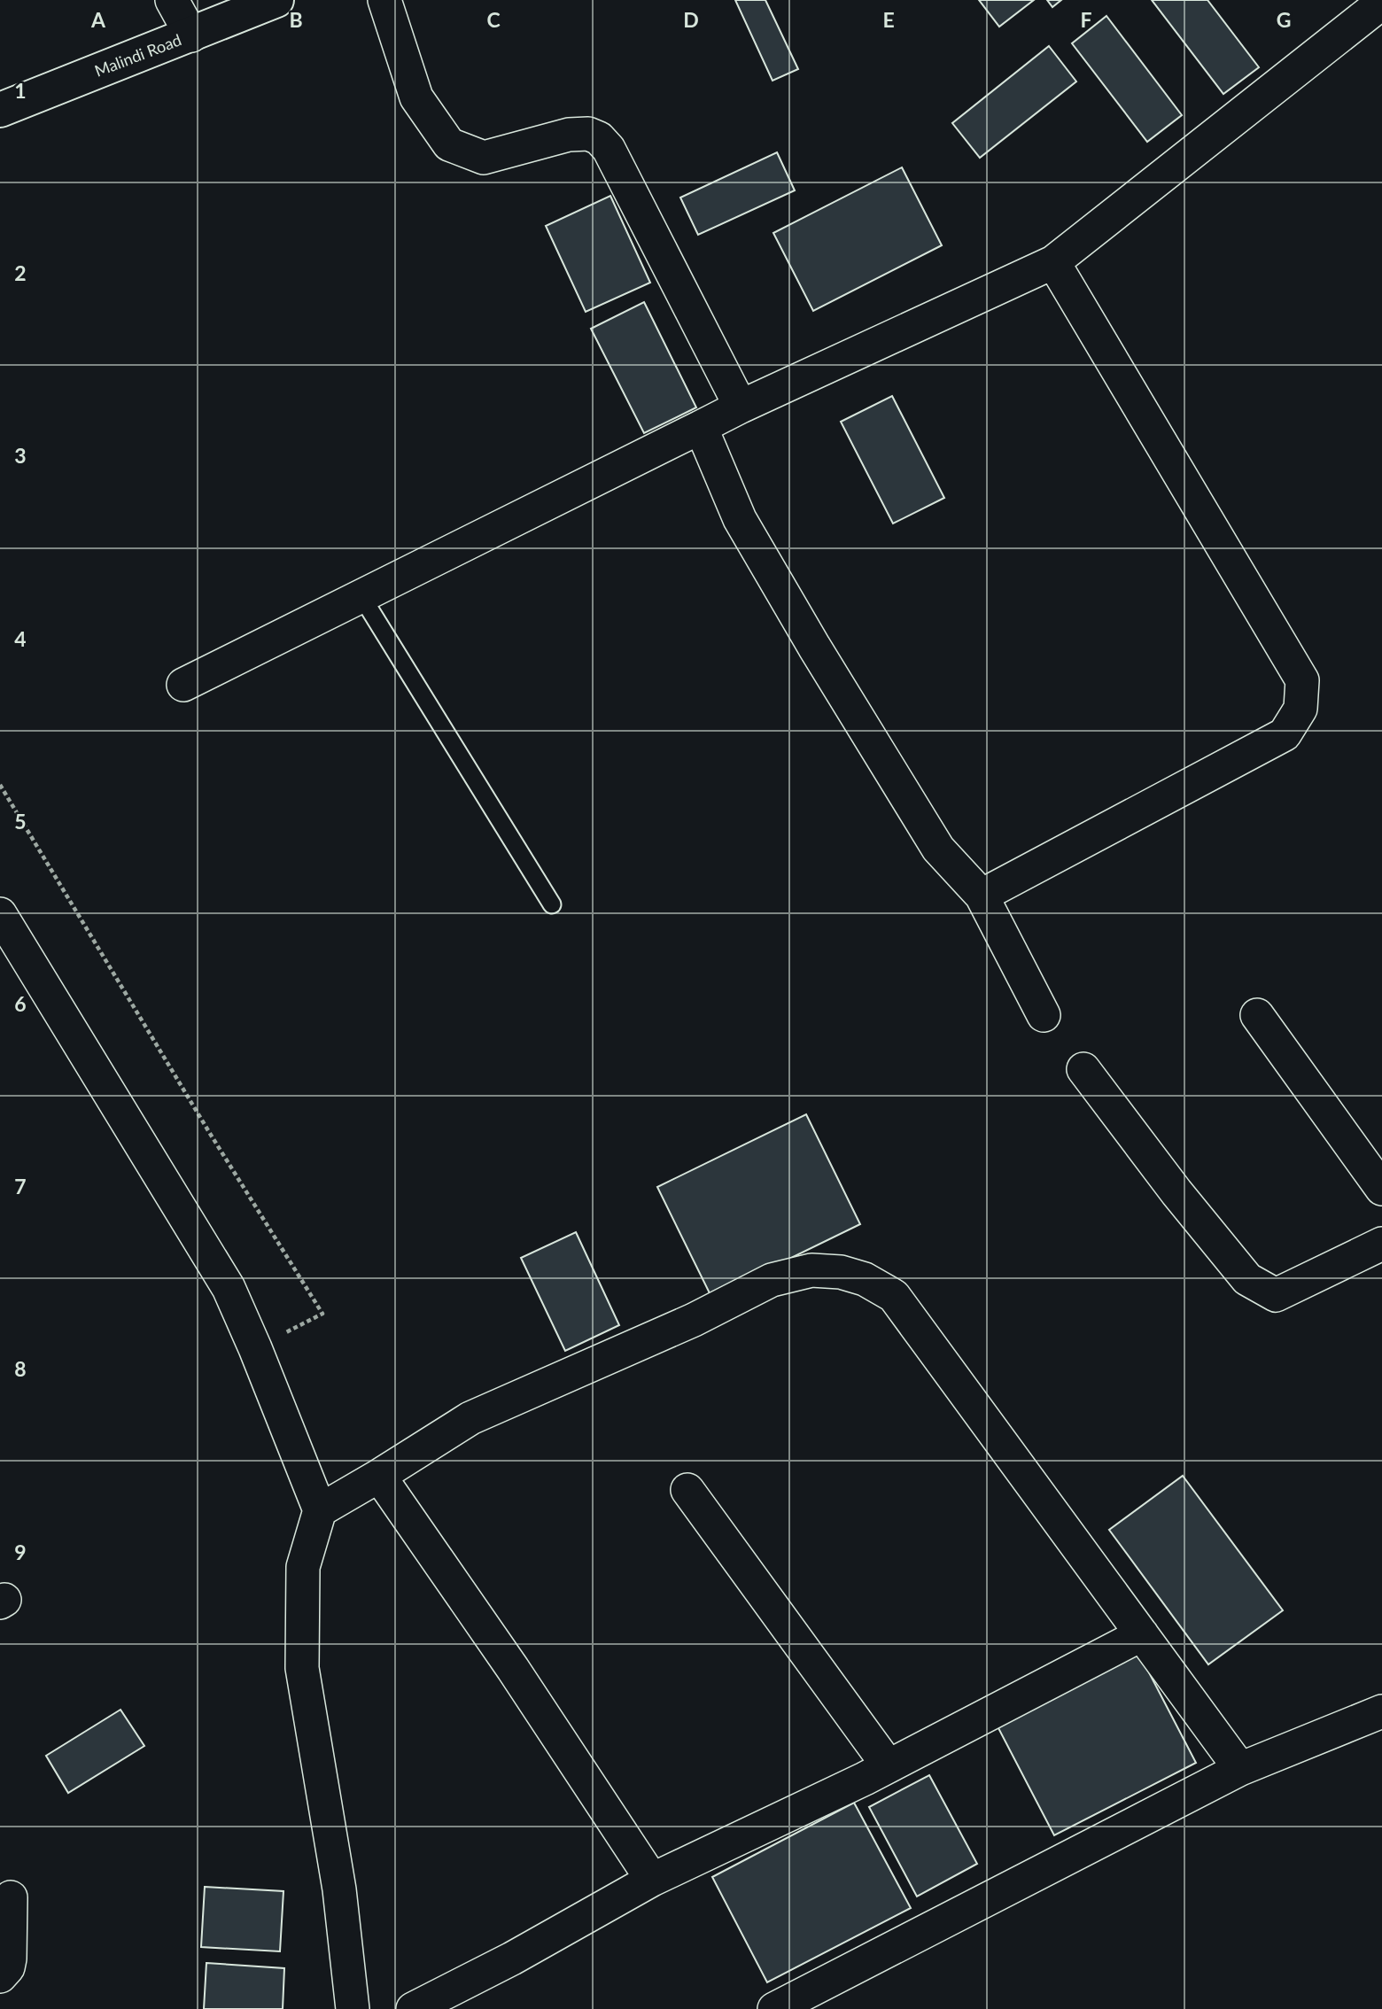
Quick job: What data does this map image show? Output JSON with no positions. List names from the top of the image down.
{
  "streets": {
    "highway": ["Malindi Road"]
  },
  "grid": {
    "columns": [
      "A",
      "B",
      "C",
      "D",
      "E",
      "F",
      "G"
    ],
    "rows": [
      "1",
      "2",
      "3",
      "4",
      "5",
      "6",
      "7",
      "8",
      "9"
    ]
  }
}
